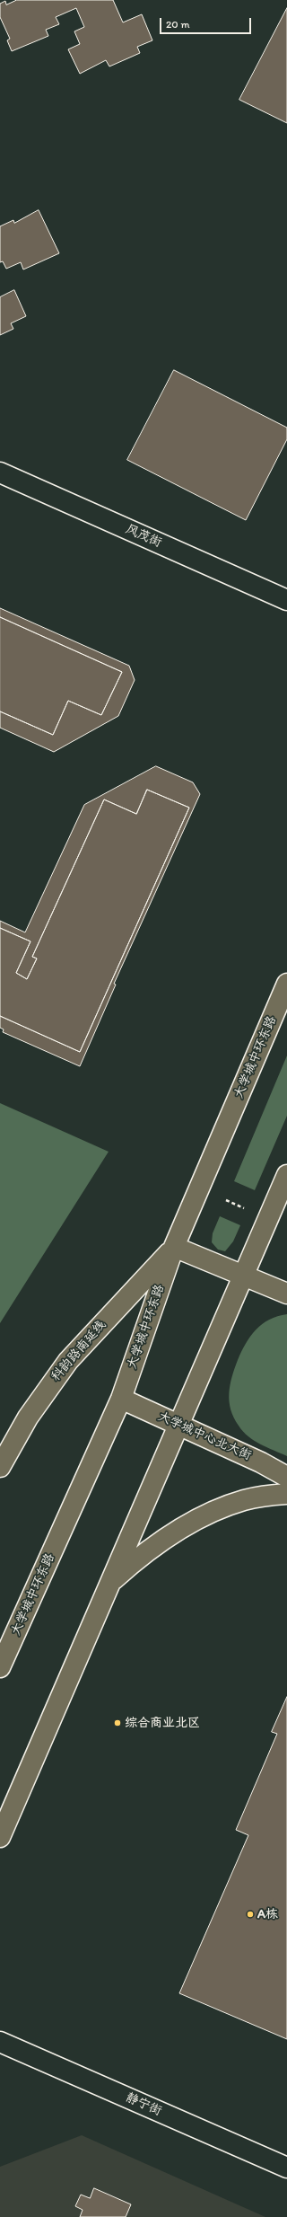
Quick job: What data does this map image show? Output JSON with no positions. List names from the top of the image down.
{
  "streets": {
    "main road": ["大学城中环东路", "科韵路南延线", "大学城中心北大街"],
    "street": ["风茂街", "静宁街"]
  },
  "crossings": [
    ["大学城中环东路", "科韵路南延线"],
    ["大学城中环东路", "大学城中心北大街"]
  ],
  "places": ["综合商业北区", "A栋"],
  "scale_bar": "20 m"
}
